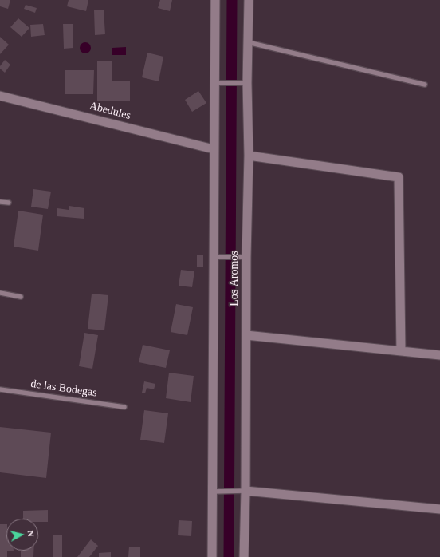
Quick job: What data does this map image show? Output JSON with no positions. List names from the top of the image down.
{
  "streets": {
    "street": ["Abedules", "Los Aromos"],
    "lane": ["de las Bodegas"]
  },
  "crossings": [
    ["Abedules", "Los Aromos"]
  ],
  "north": "right"
}
